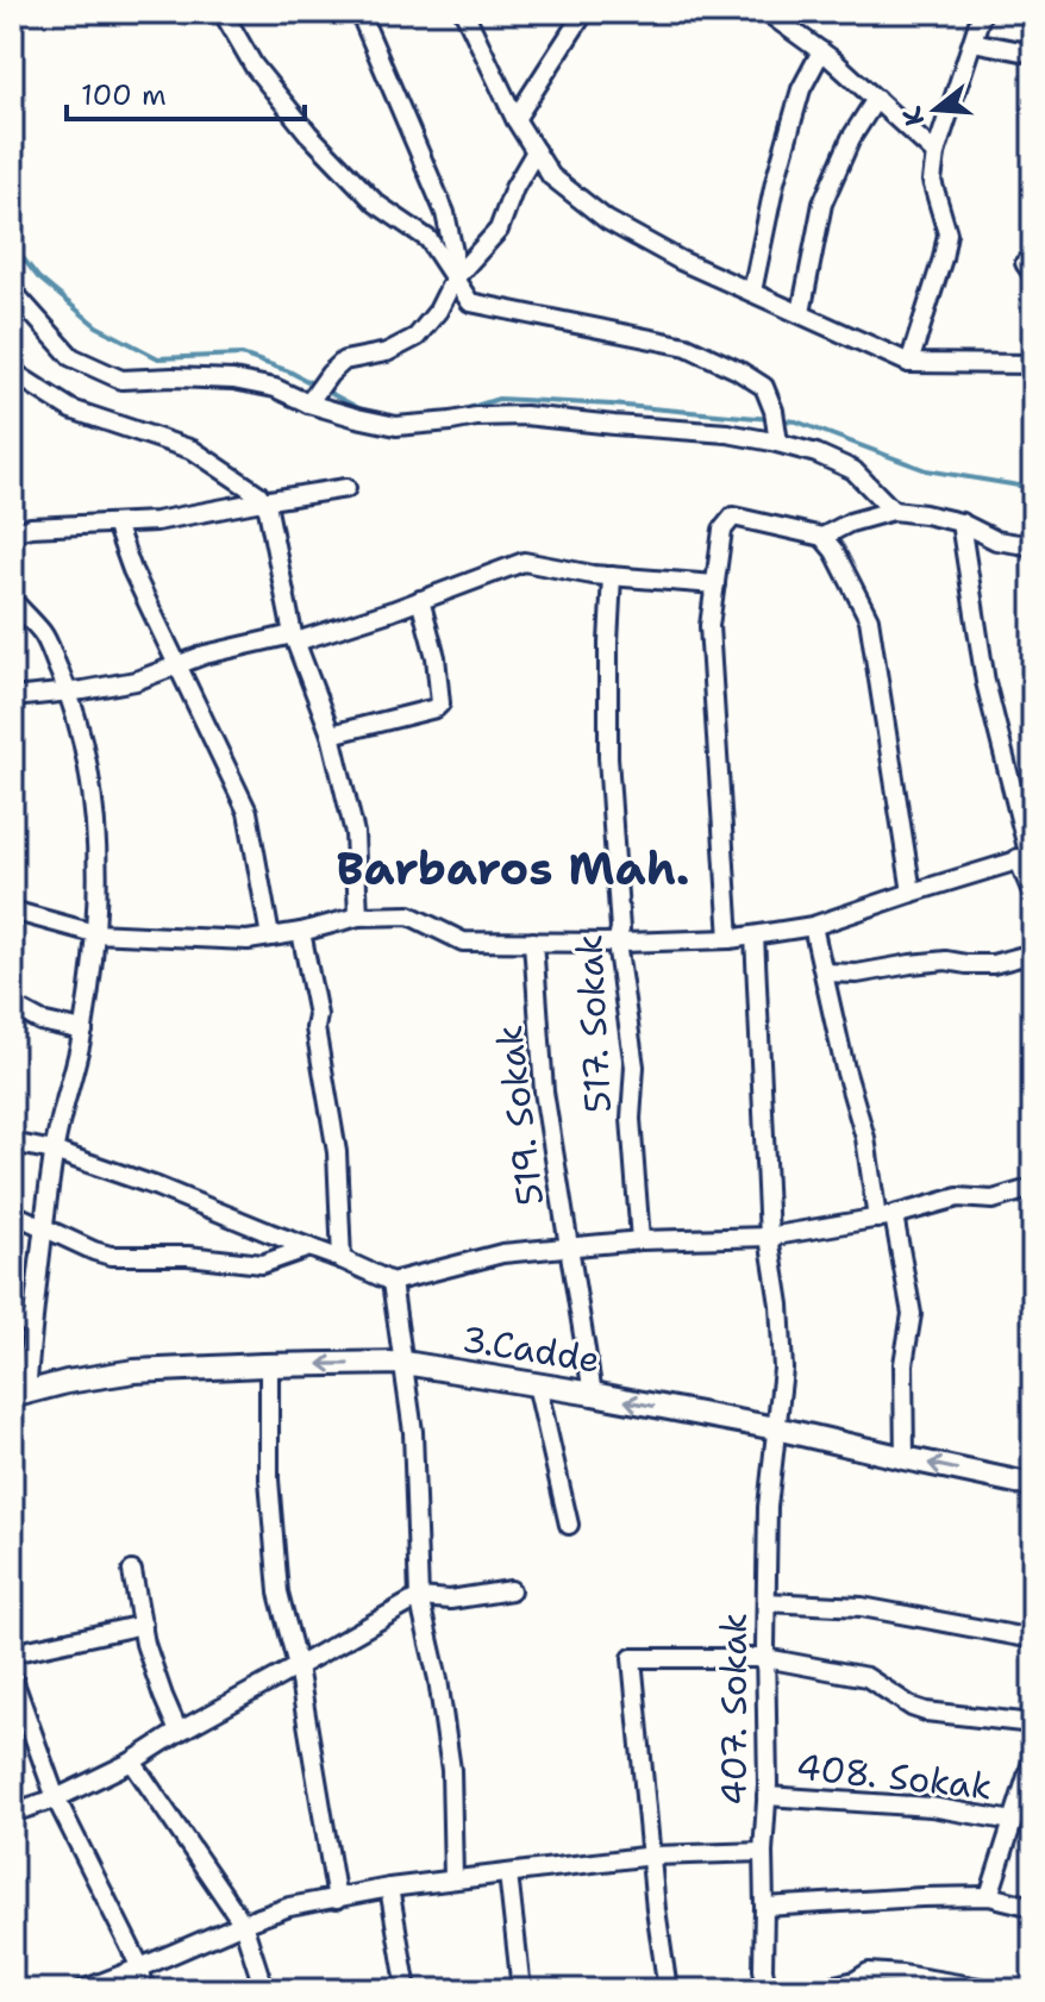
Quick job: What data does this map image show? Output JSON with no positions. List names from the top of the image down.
{
  "streets": {
    "street": [
      "517. Sokak",
      "519. Sokak",
      "3.Cadde",
      "407. Sokak",
      "408. Sokak"
    ]
  },
  "crossings": [
    ["519. Sokak", "3.Cadde"],
    ["3.Cadde", "407. Sokak"],
    ["407. Sokak", "408. Sokak"]
  ],
  "districts": ["Barbaros Mah."],
  "scale_bar": "100 m",
  "north": "left"
}
